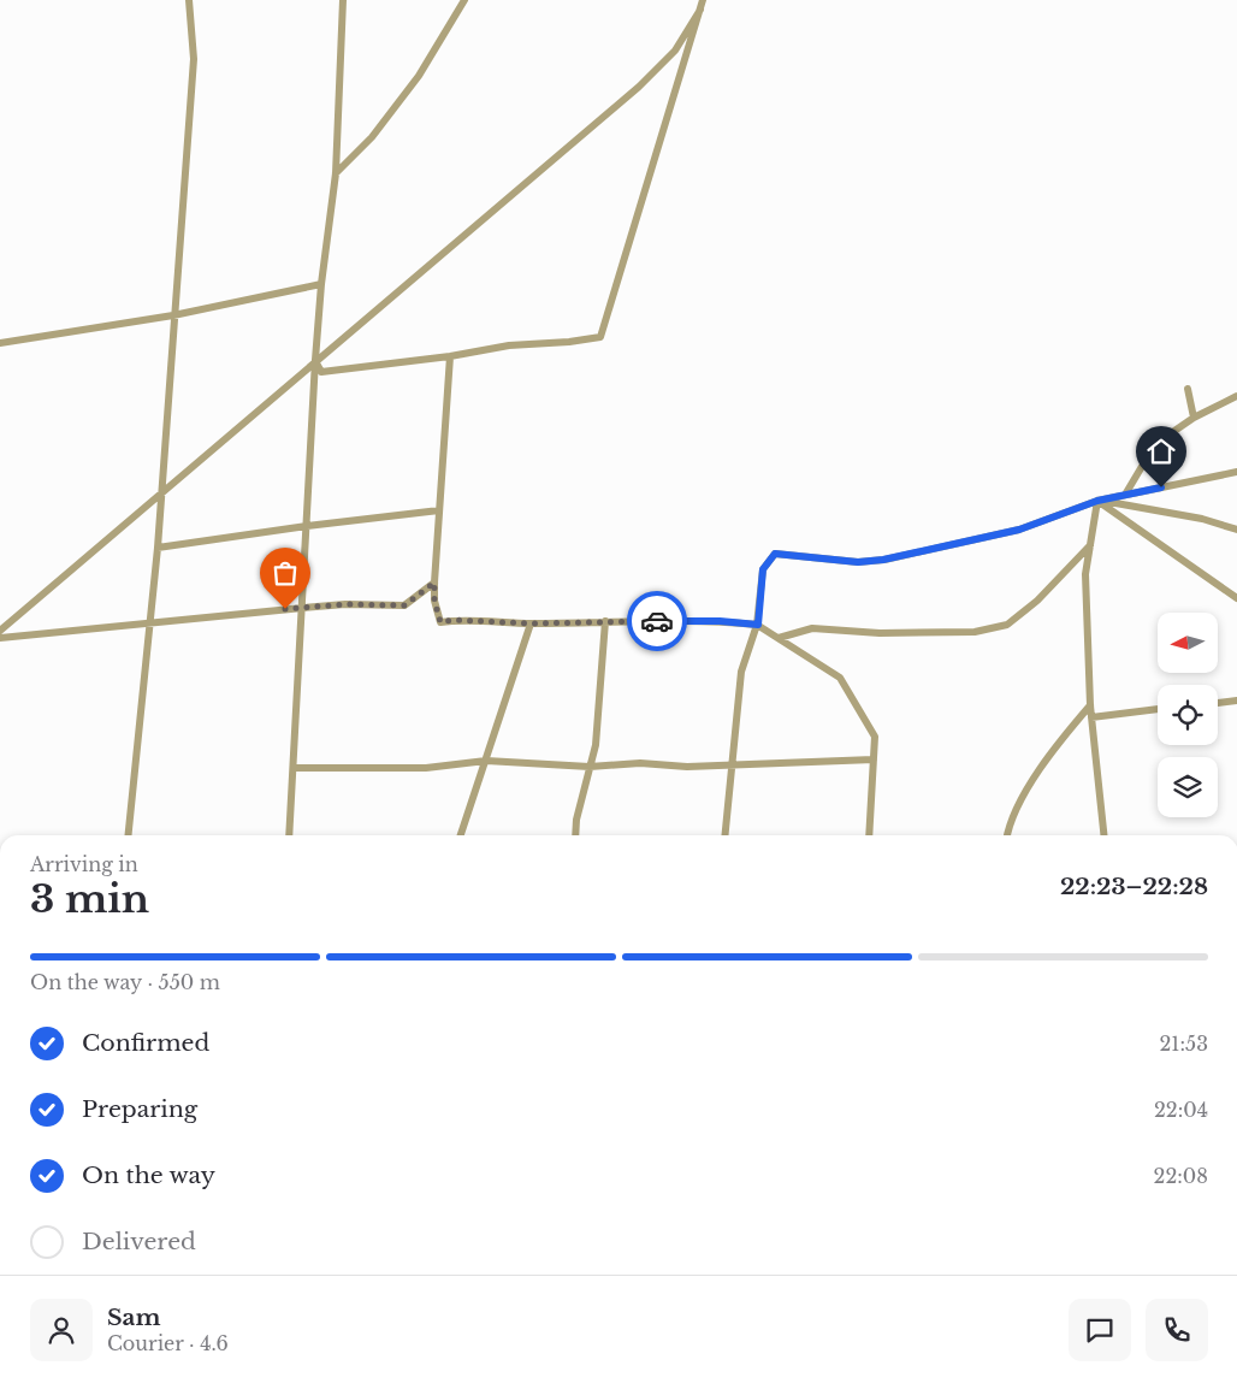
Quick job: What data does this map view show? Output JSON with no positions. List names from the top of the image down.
{
  "north": "left",
  "page": {
    "heading": ["3 min", "Arriving in", "22:23–22:28"],
    "panel": ["Sam", "Courier · 4.6"],
    "bar": "On the way · 550 m",
    "list": [
      ["Confirmed", "21:53"],
      ["Preparing", "22:04"],
      ["On the way", "22:08"],
      "Delivered"
    ]
  }
}
